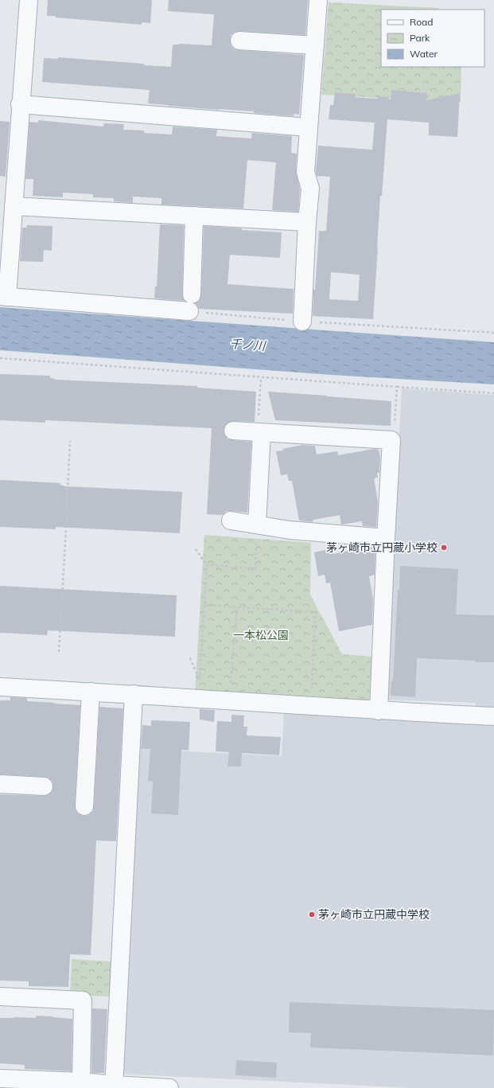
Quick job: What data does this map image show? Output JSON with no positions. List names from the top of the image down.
{
  "water": ["千ノ川"],
  "parks": ["一本松公園"],
  "places": ["茅ヶ崎市立円蔵小学校", "茅ヶ崎市立円蔵中学校"],
  "legend": ["Road", "Park", "Water"]
}
